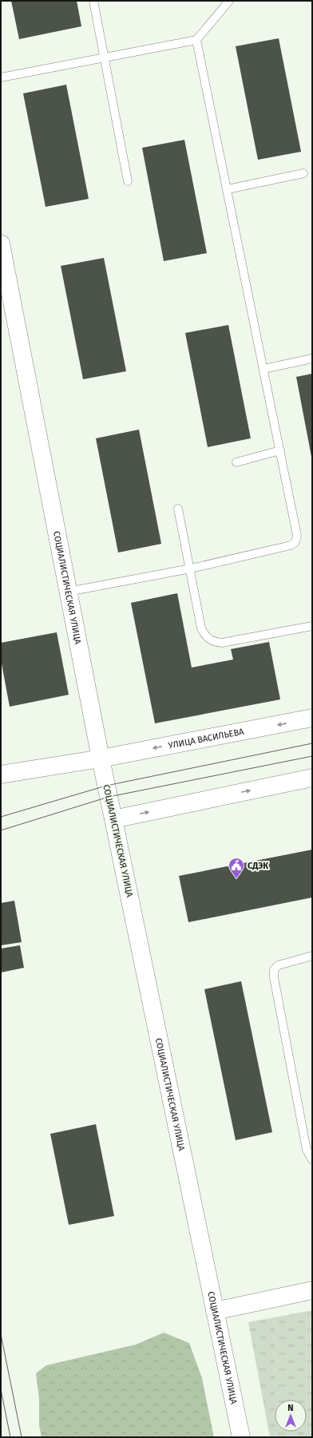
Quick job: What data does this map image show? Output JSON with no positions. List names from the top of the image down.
{
  "streets": {
    "street": ["СОЦИАЛИСТИЧЕСКАЯ УЛИЦА", "УЛИЦА ВАСИЛЬЕВА"]
  },
  "crossings": [
    ["СОЦИАЛИСТИЧЕСКАЯ УЛИЦА", "УЛИЦА ВАСИЛЬЕВА"]
  ],
  "places": {
    "public building": ["СДЭК"]
  },
  "north": "top"
}
